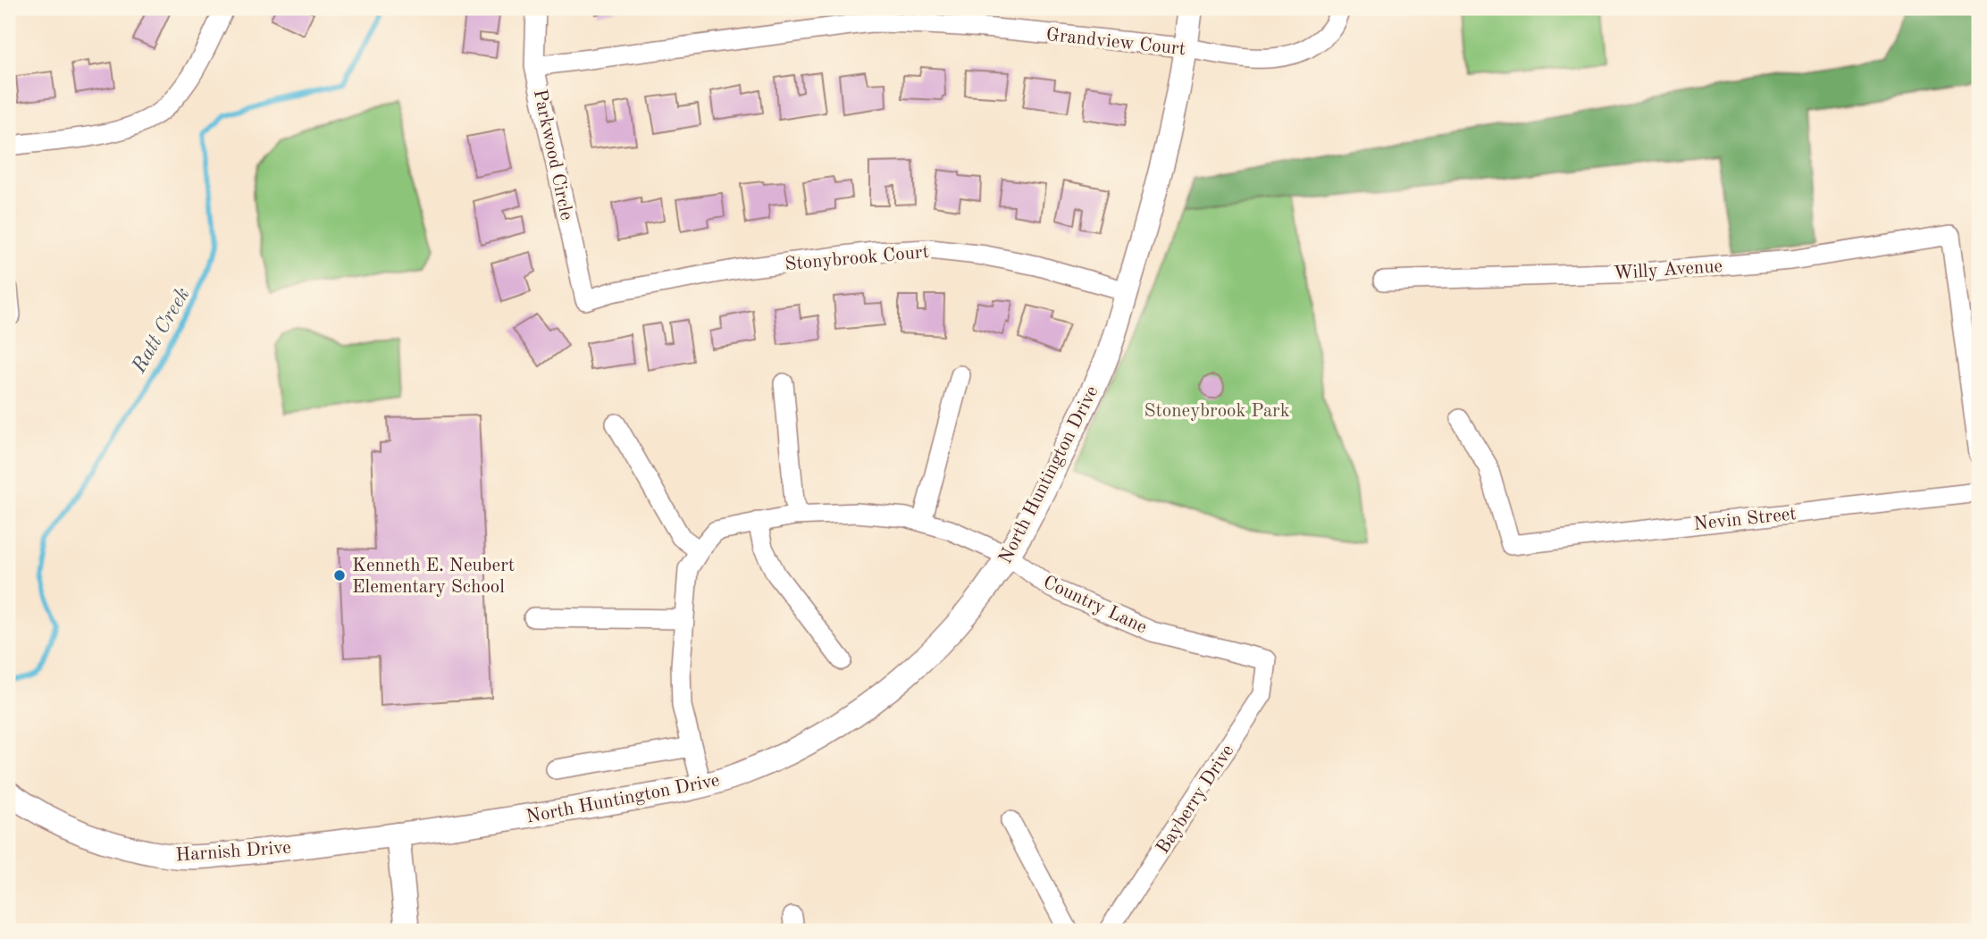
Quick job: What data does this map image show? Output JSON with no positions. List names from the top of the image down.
{
  "streets": {
    "street": [
      "Grandview Court",
      "Parkwood Circle",
      "Stonybrook Court",
      "Willy Avenue",
      "North Huntington Drive",
      "Nevin Street",
      "Country Lane",
      "Bayberry Drive",
      "Harnish Drive"
    ]
  },
  "crossings": [
    ["Grandview Court", "Parkwood Circle"],
    ["Grandview Court", "North Huntington Drive"],
    ["Parkwood Circle", "Stonybrook Court"],
    ["Stonybrook Court", "North Huntington Drive"],
    ["North Huntington Drive", "Country Lane"],
    ["North Huntington Drive", "Harnish Drive"],
    ["Country Lane", "Bayberry Drive"]
  ],
  "water": ["Ratt Creek"],
  "parks": ["Stoneybrook Park"],
  "places": ["Kenneth E. Neubert Elementary School"]
}
